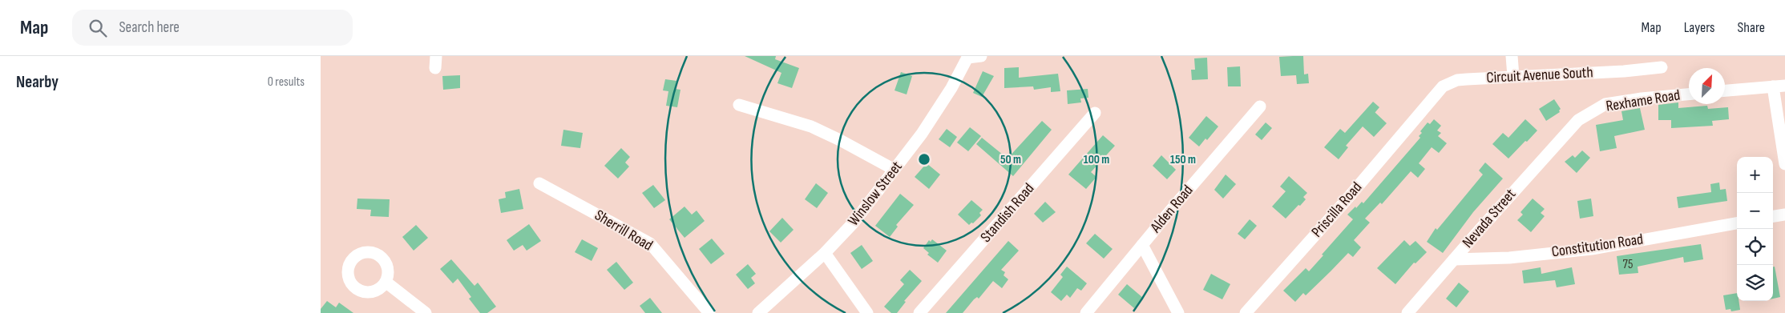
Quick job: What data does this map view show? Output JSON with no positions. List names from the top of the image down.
{
  "streets": {
    "street": [
      "Circuit Avenue South",
      "Rexhame Road",
      "Winslow Street",
      "Alden Road",
      "Priscilla Road",
      "Standish Road",
      "Nevada Street",
      "Sherrill Road",
      "Constitution Road"
    ]
  },
  "crossings": [
    ["Circuit Avenue South", "Priscilla Road"],
    ["Rexhame Road", "Nevada Street"],
    ["Nevada Street", "Constitution Road"]
  ],
  "house_numbers": ["75"],
  "north": "top right",
  "page": {
    "header": "Map",
    "search": "Search here",
    "nav": ["Map", "Layers", "Share"],
    "heading": ["Nearby", "0 results"],
    "map_buttons": ["+", "−"]
  },
  "rings": ["50 m", "100 m", "150 m"]
}
